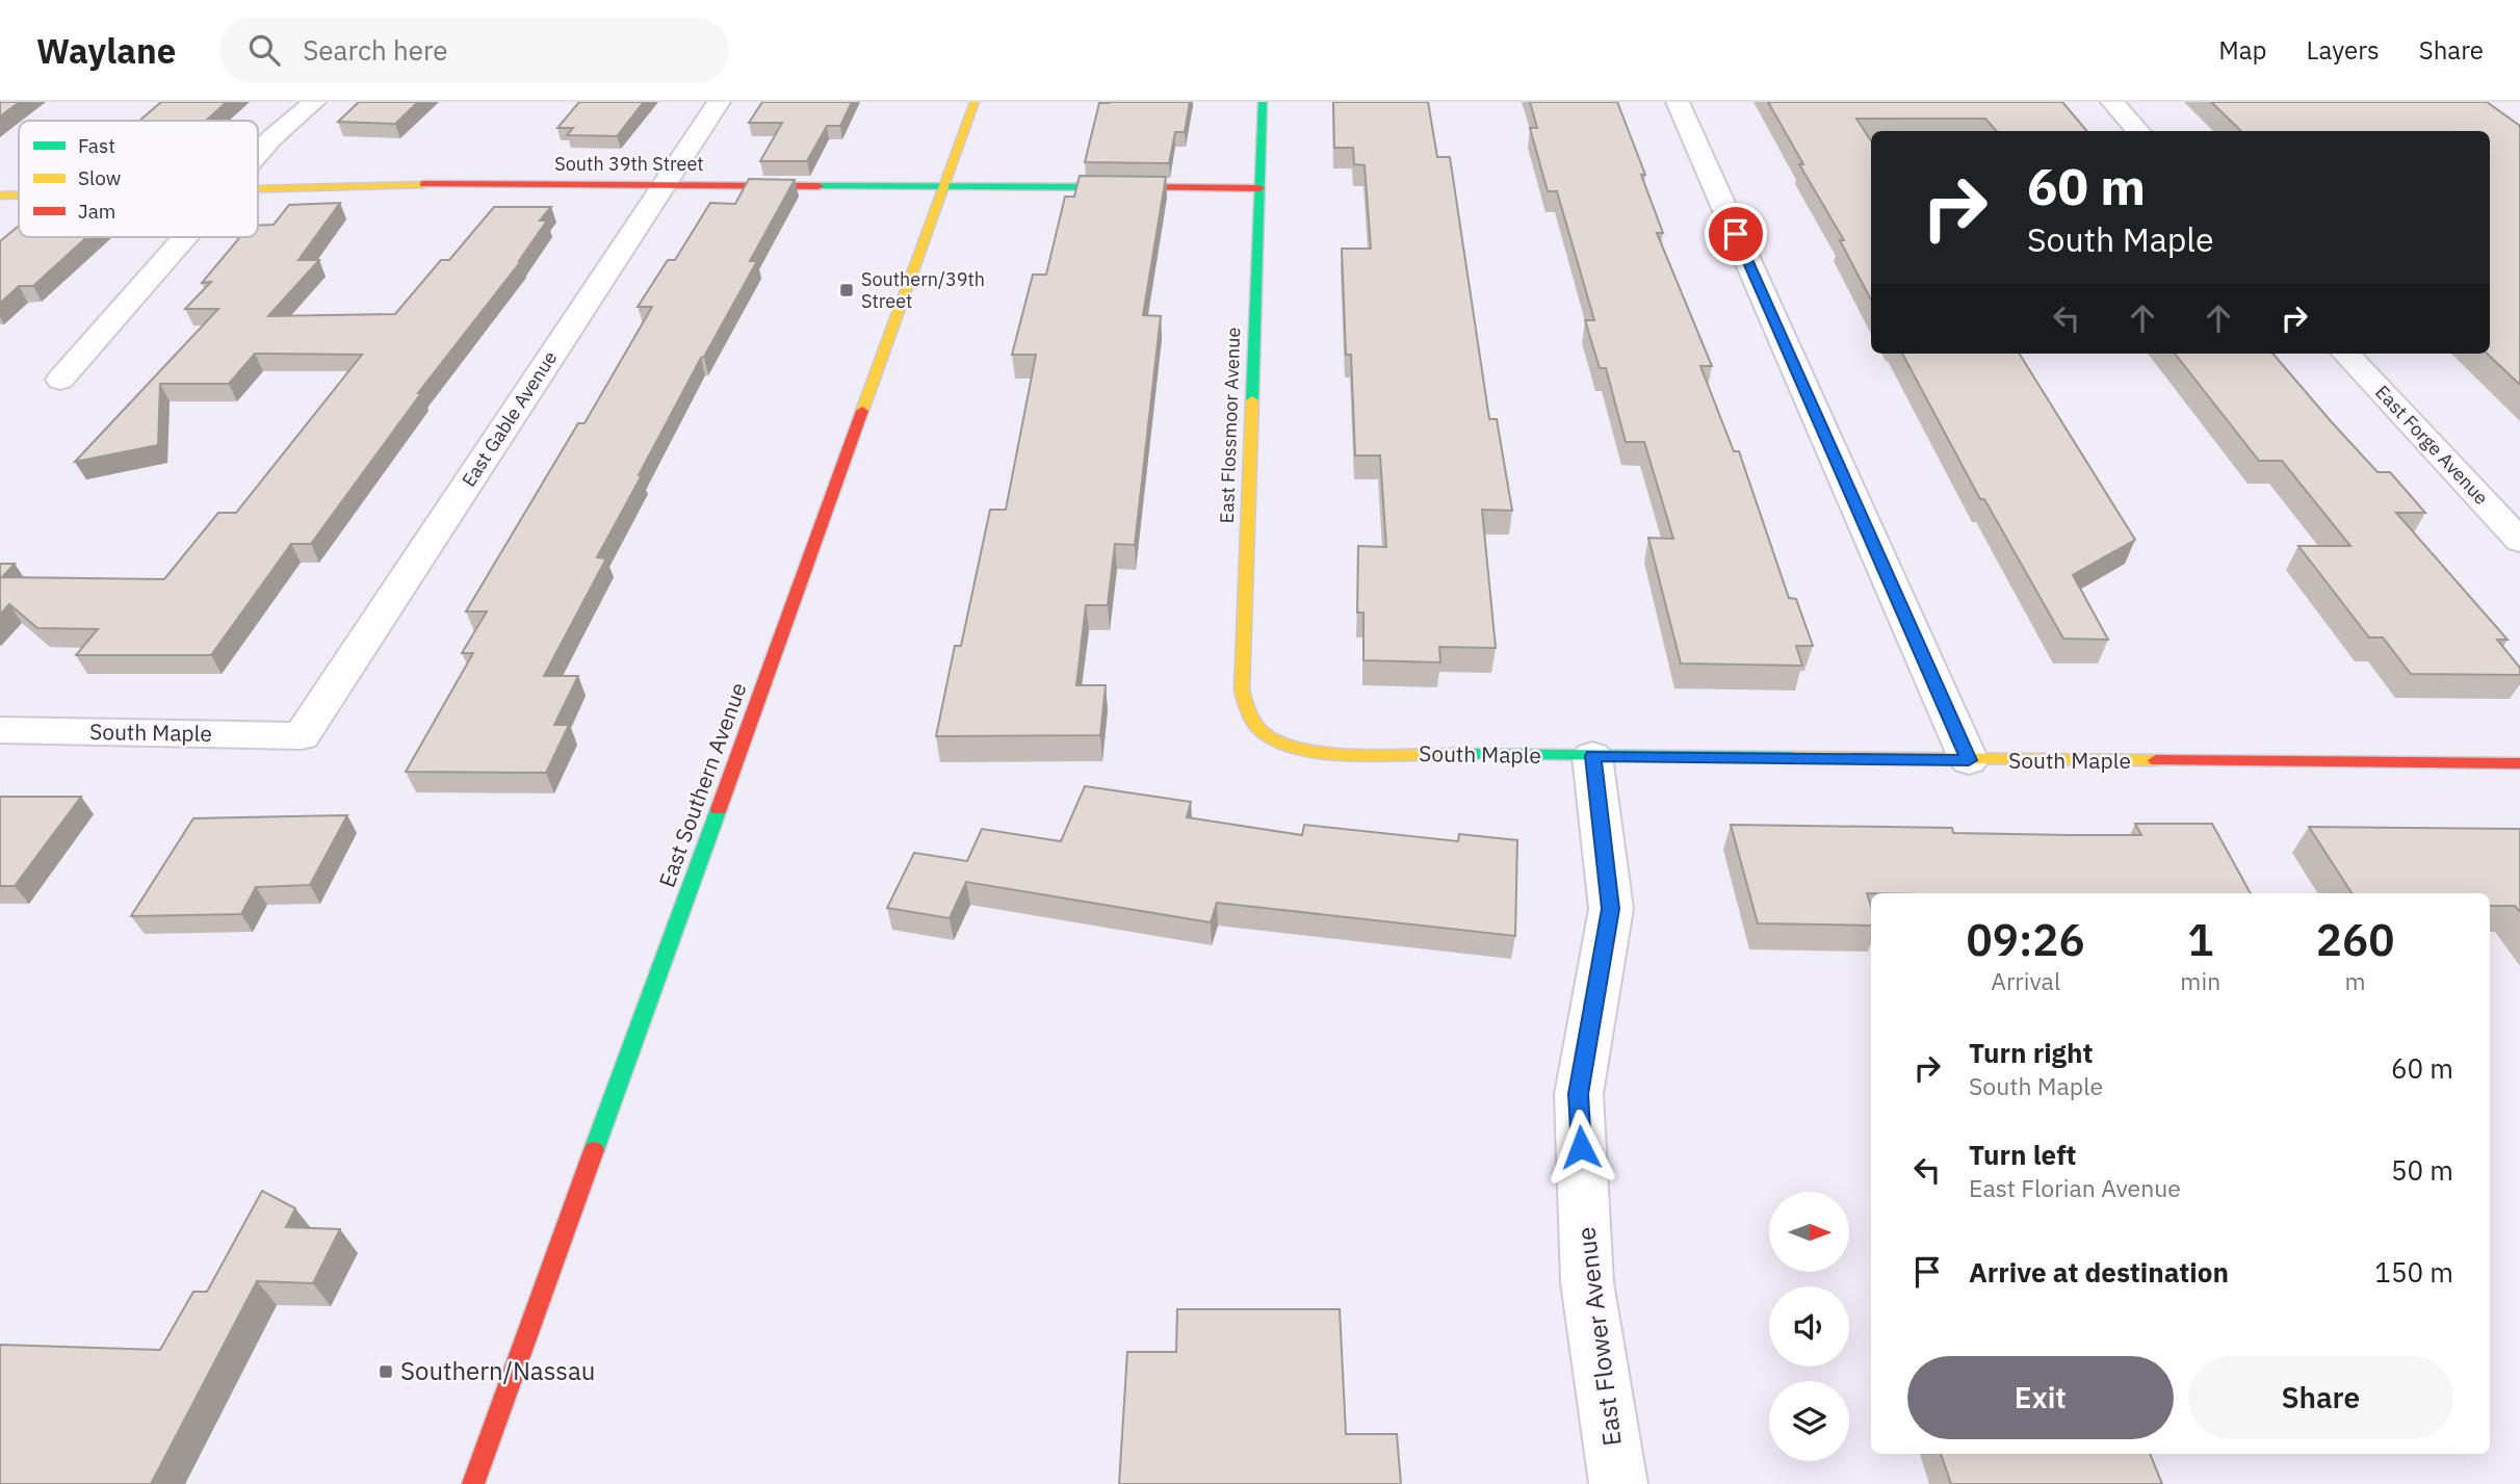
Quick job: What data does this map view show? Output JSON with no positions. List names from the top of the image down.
{
  "streets": {
    "street": [
      "South 39th Street",
      "East Gable Avenue",
      "East Flossmoor Avenue",
      "East Forge Avenue",
      "South Maple",
      "East Southern Avenue",
      "East Flower Avenue"
    ]
  },
  "crossings": [
    ["South 39th Street", "East Gable Avenue"],
    ["South 39th Street", "East Flossmoor Avenue"],
    ["South 39th Street", "East Southern Avenue"],
    ["East Gable Avenue", "South Maple"],
    ["East Flossmoor Avenue", "South Maple"],
    ["South Maple", "East Flower Avenue"]
  ],
  "places": {
    "transit": ["Southern/39th Street", "Southern/Nassau"]
  },
  "legend": ["Fast", "Slow", "Jam"],
  "north": "right",
  "page": {
    "header": "Waylane",
    "search": "Search here",
    "nav": ["Map", "Layers", "Share"],
    "turn": ["60 m", "South Maple"],
    "eta": [
      "09:26",
      "Arrival",
      "1",
      "min",
      "260",
      "m"
    ],
    "list": [
      {
        "name": "Turn right",
        "note": "South Maple",
        "value": "60 m"
      },
      {
        "name": "Turn left",
        "note": "East Florian Avenue",
        "value": "50 m"
      },
      {
        "name": "Arrive at destination",
        "value": "150 m"
      }
    ],
    "buttons": ["Exit", "Share"]
  }
}
